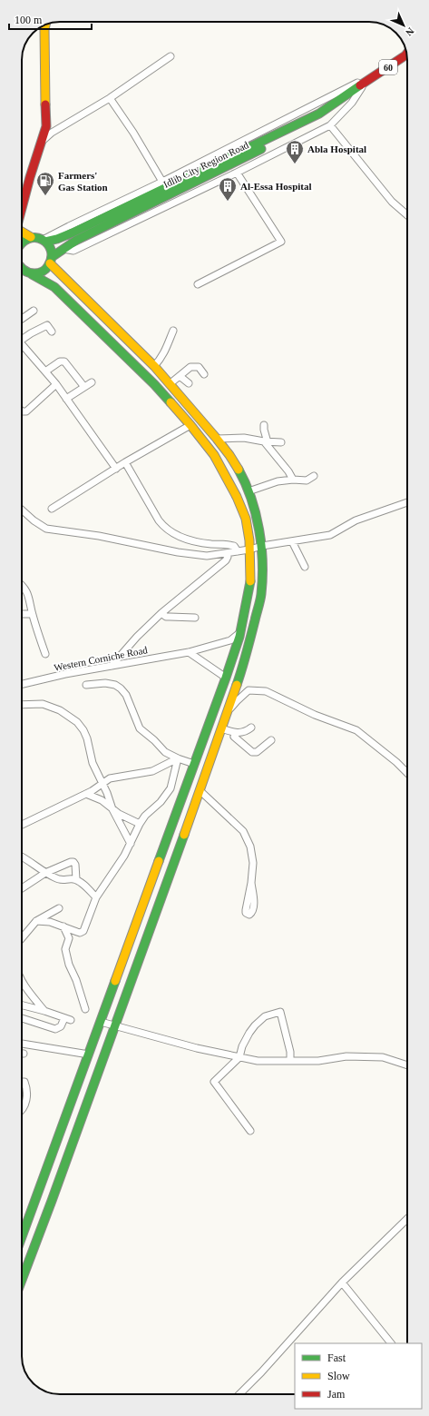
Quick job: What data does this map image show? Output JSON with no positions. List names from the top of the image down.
{
  "streets": {
    "main road": ["60", "Idlib City Region Road"],
    "street": ["Western Corniche Road"]
  },
  "places": {
    "building": ["Abla Hospital", "Al-Essa Hospital"],
    "fuel station": ["Farmers' Gas Station"]
  },
  "legend": ["Fast", "Slow", "Jam"],
  "scale_bar": "100 m",
  "north": "bottom right"
}
